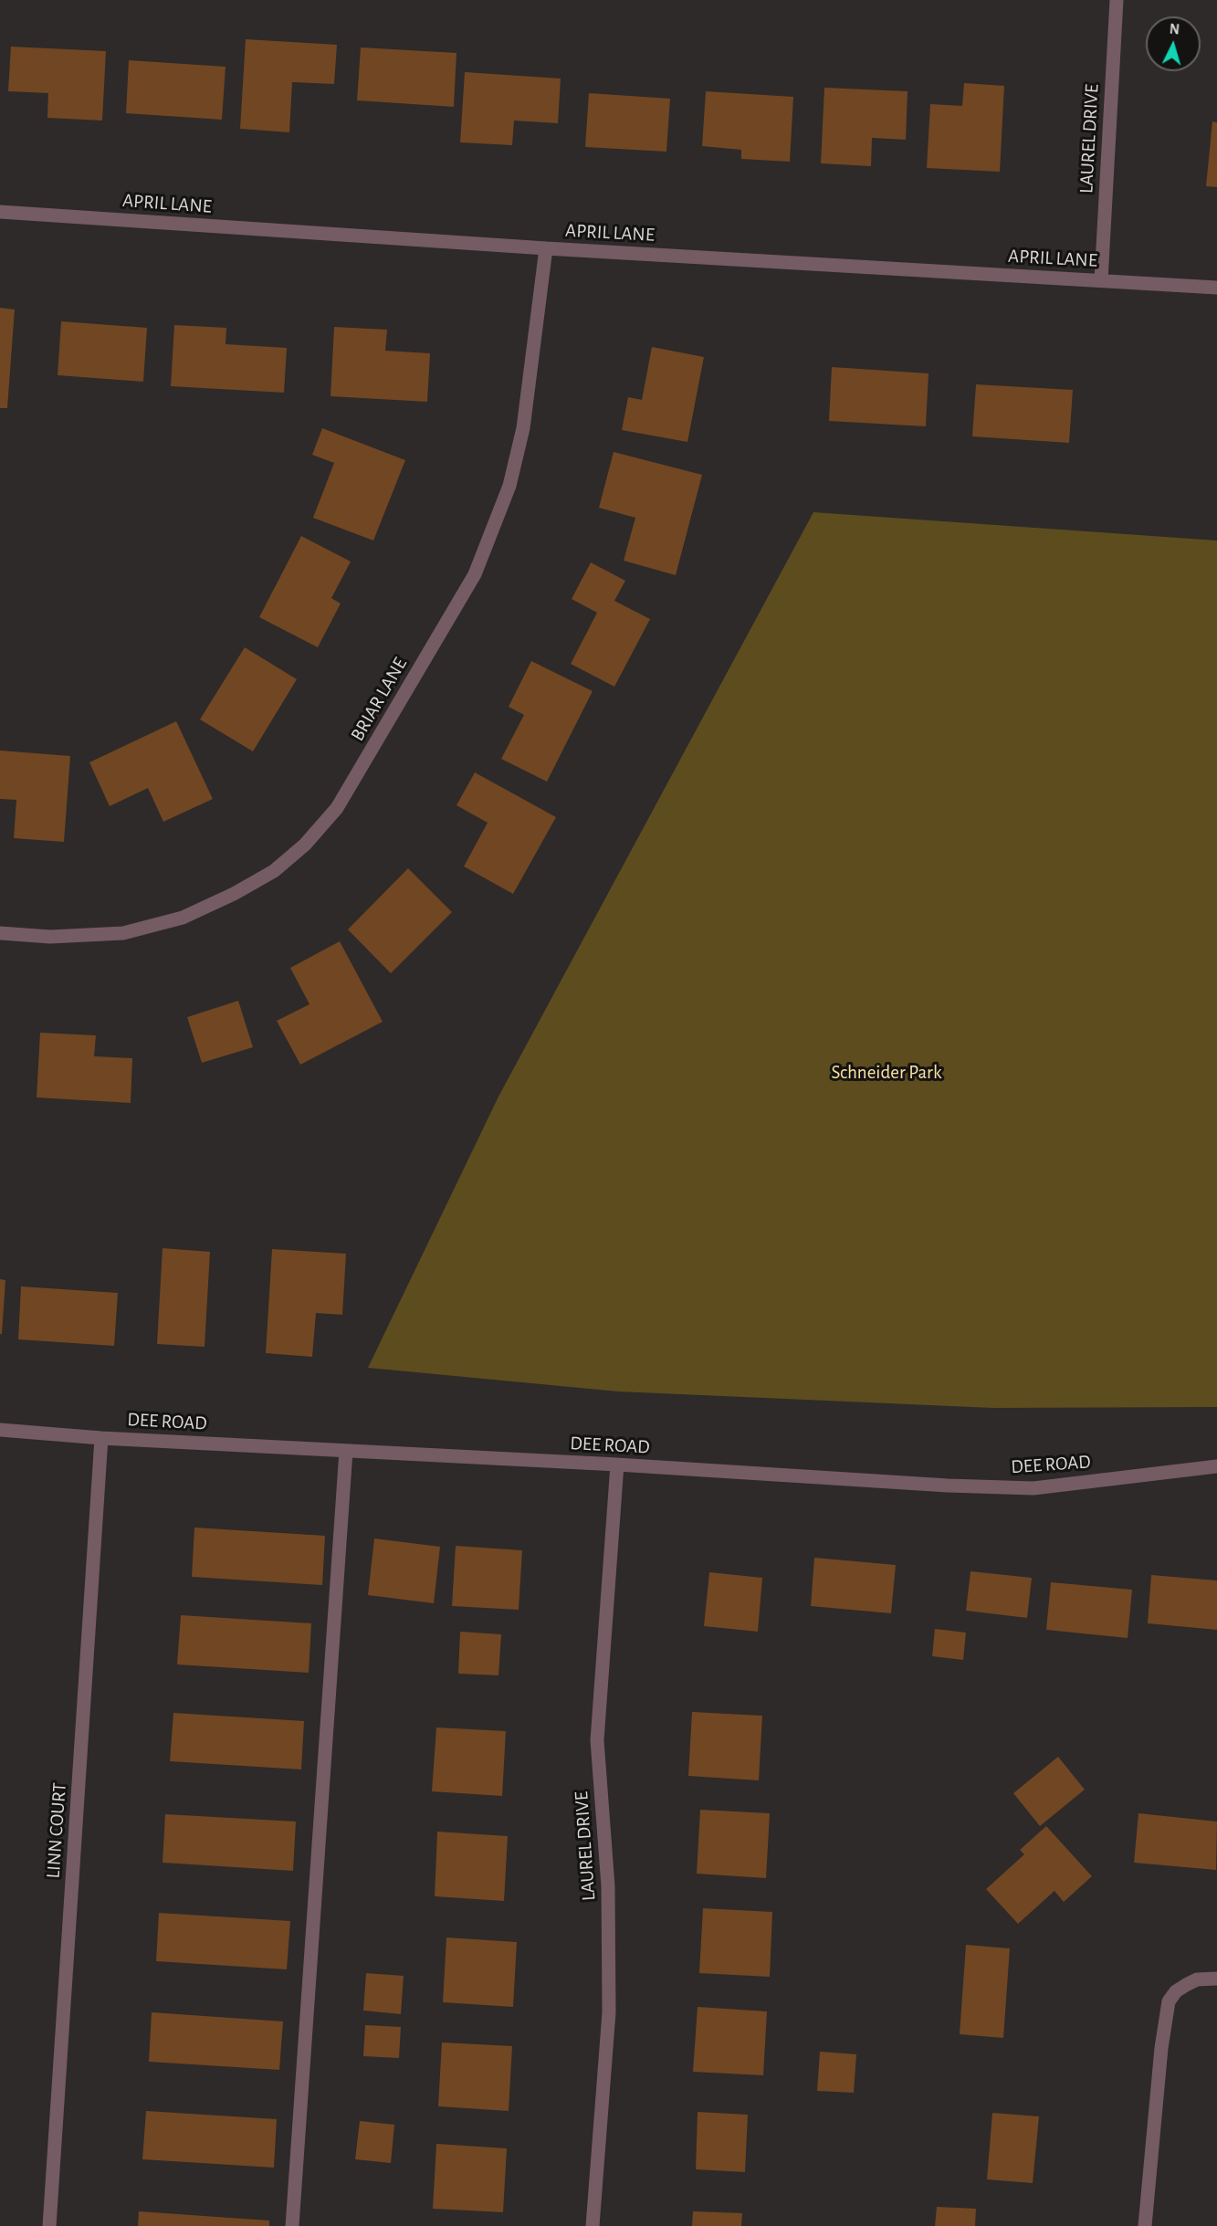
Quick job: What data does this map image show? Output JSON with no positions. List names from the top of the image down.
{
  "streets": {
    "street": [
      "LAUREL DRIVE",
      "APRIL LANE",
      "BRIAR LANE",
      "DEE ROAD",
      "LINN COURT"
    ]
  },
  "crossings": [
    ["LAUREL DRIVE", "APRIL LANE"],
    ["LAUREL DRIVE", "DEE ROAD"],
    ["APRIL LANE", "BRIAR LANE"],
    ["DEE ROAD", "LINN COURT"]
  ],
  "parks": ["Schneider Park"],
  "north": "top"
}
